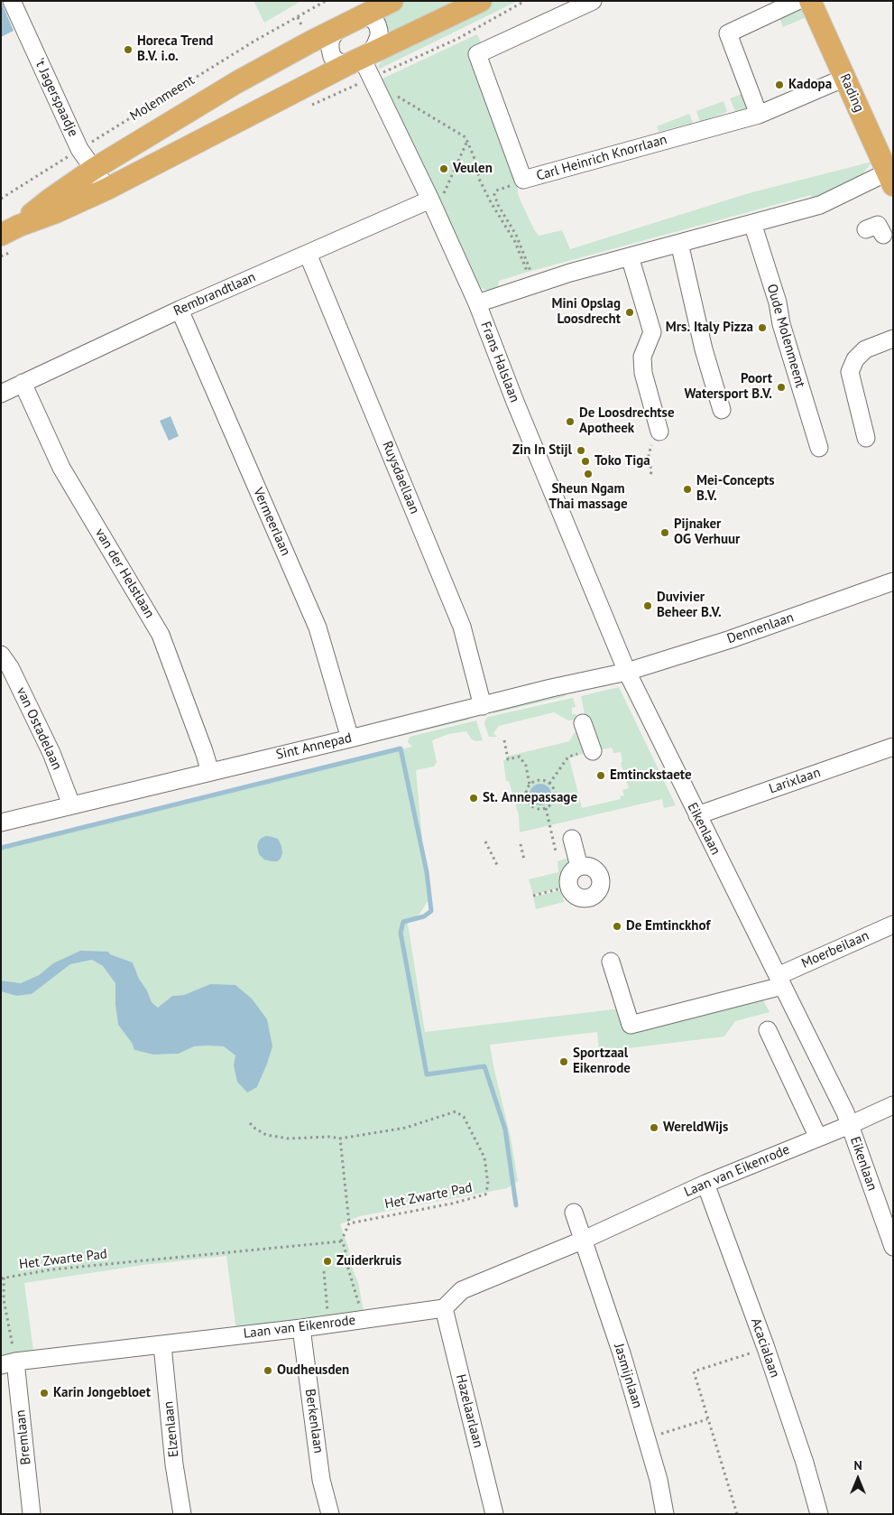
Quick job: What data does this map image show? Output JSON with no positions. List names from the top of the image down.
{
  "streets": {
    "main road": ["Rading", "Molenmeent"],
    "street": [
      "'t Jagerspaadje",
      "Carl Heinrich Knorrlaan",
      "Rembrandtlaan",
      "Oude Molenmeent",
      "Frans Halslaan",
      "Ruysdaellaan",
      "Vermeerlaan",
      "van der Helstlaan",
      "Dennenlaan",
      "van Ostadelaan",
      "Sint Annepad",
      "Larixlaan",
      "Eikenlaan",
      "Moerbeilaan",
      "Laan van Eikenrode",
      "Acacialaan",
      "Jasmijnlaan",
      "Hazelaarlaan",
      "Berkenlaan",
      "Elzenlaan",
      "Bremlaan"
    ],
    "path": ["Het Zwarte Pad"]
  },
  "crossings": [
    ["'t Jagerspaadje", "Molenmeent"],
    ["Molenmeent", "Frans Halslaan"],
    ["Rembrandtlaan", "Frans Halslaan"],
    ["Rembrandtlaan", "Ruysdaellaan"],
    ["Rembrandtlaan", "Vermeerlaan"],
    ["Rembrandtlaan", "van der Helstlaan"],
    ["Frans Halslaan", "Dennenlaan"],
    ["Frans Halslaan", "Sint Annepad"],
    ["Frans Halslaan", "Eikenlaan"],
    ["Ruysdaellaan", "Sint Annepad"],
    ["Vermeerlaan", "Sint Annepad"],
    ["van der Helstlaan", "Sint Annepad"],
    ["Dennenlaan", "Sint Annepad"],
    ["Dennenlaan", "Eikenlaan"],
    ["van Ostadelaan", "Sint Annepad"],
    ["Sint Annepad", "Eikenlaan"],
    ["Larixlaan", "Eikenlaan"],
    ["Eikenlaan", "Moerbeilaan"],
    ["Eikenlaan", "Laan van Eikenrode"],
    ["Laan van Eikenrode", "Het Zwarte Pad"],
    ["Laan van Eikenrode", "Acacialaan"],
    ["Laan van Eikenrode", "Jasmijnlaan"],
    ["Laan van Eikenrode", "Hazelaarlaan"],
    ["Laan van Eikenrode", "Berkenlaan"],
    ["Laan van Eikenrode", "Elzenlaan"],
    ["Laan van Eikenrode", "Bremlaan"],
    ["Het Zwarte Pad", "Bremlaan"]
  ],
  "places": [
    "Horeca Trend B.V. i.o.",
    "Kadopa",
    "Veulen",
    "Mini Opslag Loosdrecht",
    "Mrs. Italy Pizza",
    "Poort Watersport B.V.",
    "De Loosdrechtse Apotheek",
    "Zin In Stijl",
    "Toko Tiga",
    "Sheun Ngam Thai massage",
    "Mei-Concepts B.V.",
    "Pijnaker OG Verhuur",
    "Duvivier Beheer B.V.",
    "Emtinckstaete",
    "St. Annepassage",
    "De Emtinckhof",
    "Sportzaal Eikenrode",
    "WereldWijs",
    "Zuiderkruis",
    "Oudheusden",
    "Karin Jongebloet"
  ],
  "north": "top"
}
